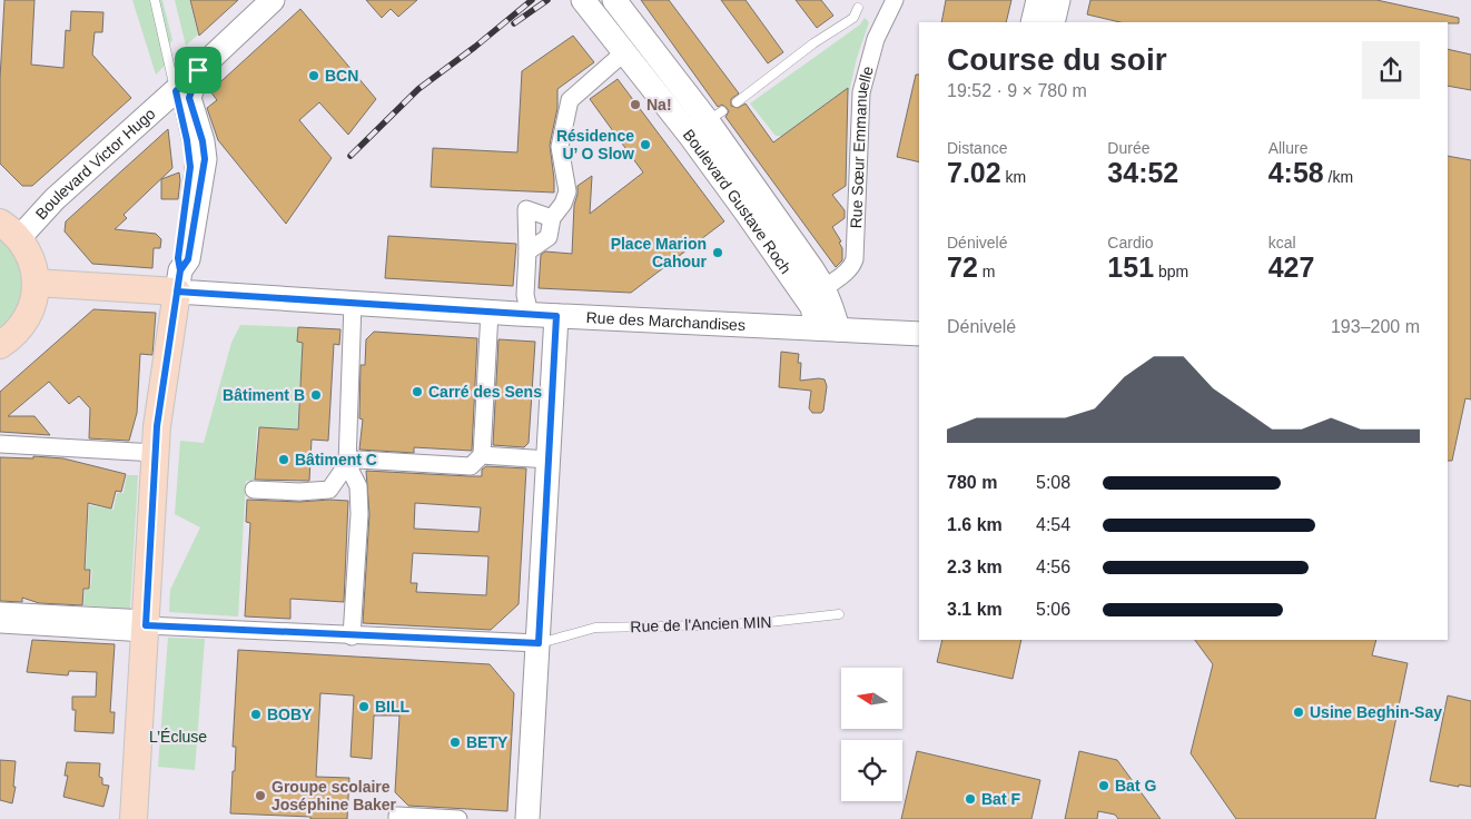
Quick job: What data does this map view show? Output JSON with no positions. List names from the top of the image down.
{
  "streets": {
    "street": [
      "Rue Sœur Emmanuelle",
      "Boulevard Victor Hugo",
      "Boulevard Gustave Roch",
      "Rue des Marchandises"
    ],
    "lane": ["Rue de l'Ancien MIN"]
  },
  "crossings": [
    ["Rue Sœur Emmanuelle", "Boulevard Gustave Roch"],
    ["Boulevard Gustave Roch", "Rue des Marchandises"]
  ],
  "parks": ["L’Écluse"],
  "places": [
    "BCN",
    "Na!",
    "Résidence U’ O Slow",
    "Place Marion Cahour",
    "Carré des Sens",
    "Bâtiment B",
    "Bâtiment C",
    "BILL",
    "Usine Beghin-Say",
    "BOBY",
    "BETY",
    "Bat G",
    "Groupe scolaire Joséphine Baker",
    "Bat F"
  ],
  "north": "left",
  "page": {
    "heading": ["Course du soir", "19:52 · 9 × 780 m"],
    "stats": [
      ["Distance", "7.02 km"],
      ["Durée", "34:52"],
      ["Allure", "4:58 /km"],
      ["Dénivelé", "72 m"],
      ["Cardio", "151 bpm"],
      ["kcal", "427"]
    ],
    "chart": ["Dénivelé", "193–200 m"],
    "list": [
      {
        "name": "780 m",
        "note": "5:08"
      },
      {
        "name": "1.6 km",
        "note": "4:54"
      },
      {
        "name": "2.3 km",
        "note": "4:56"
      },
      {
        "name": "3.1 km",
        "note": "5:06"
      }
    ]
  }
}
